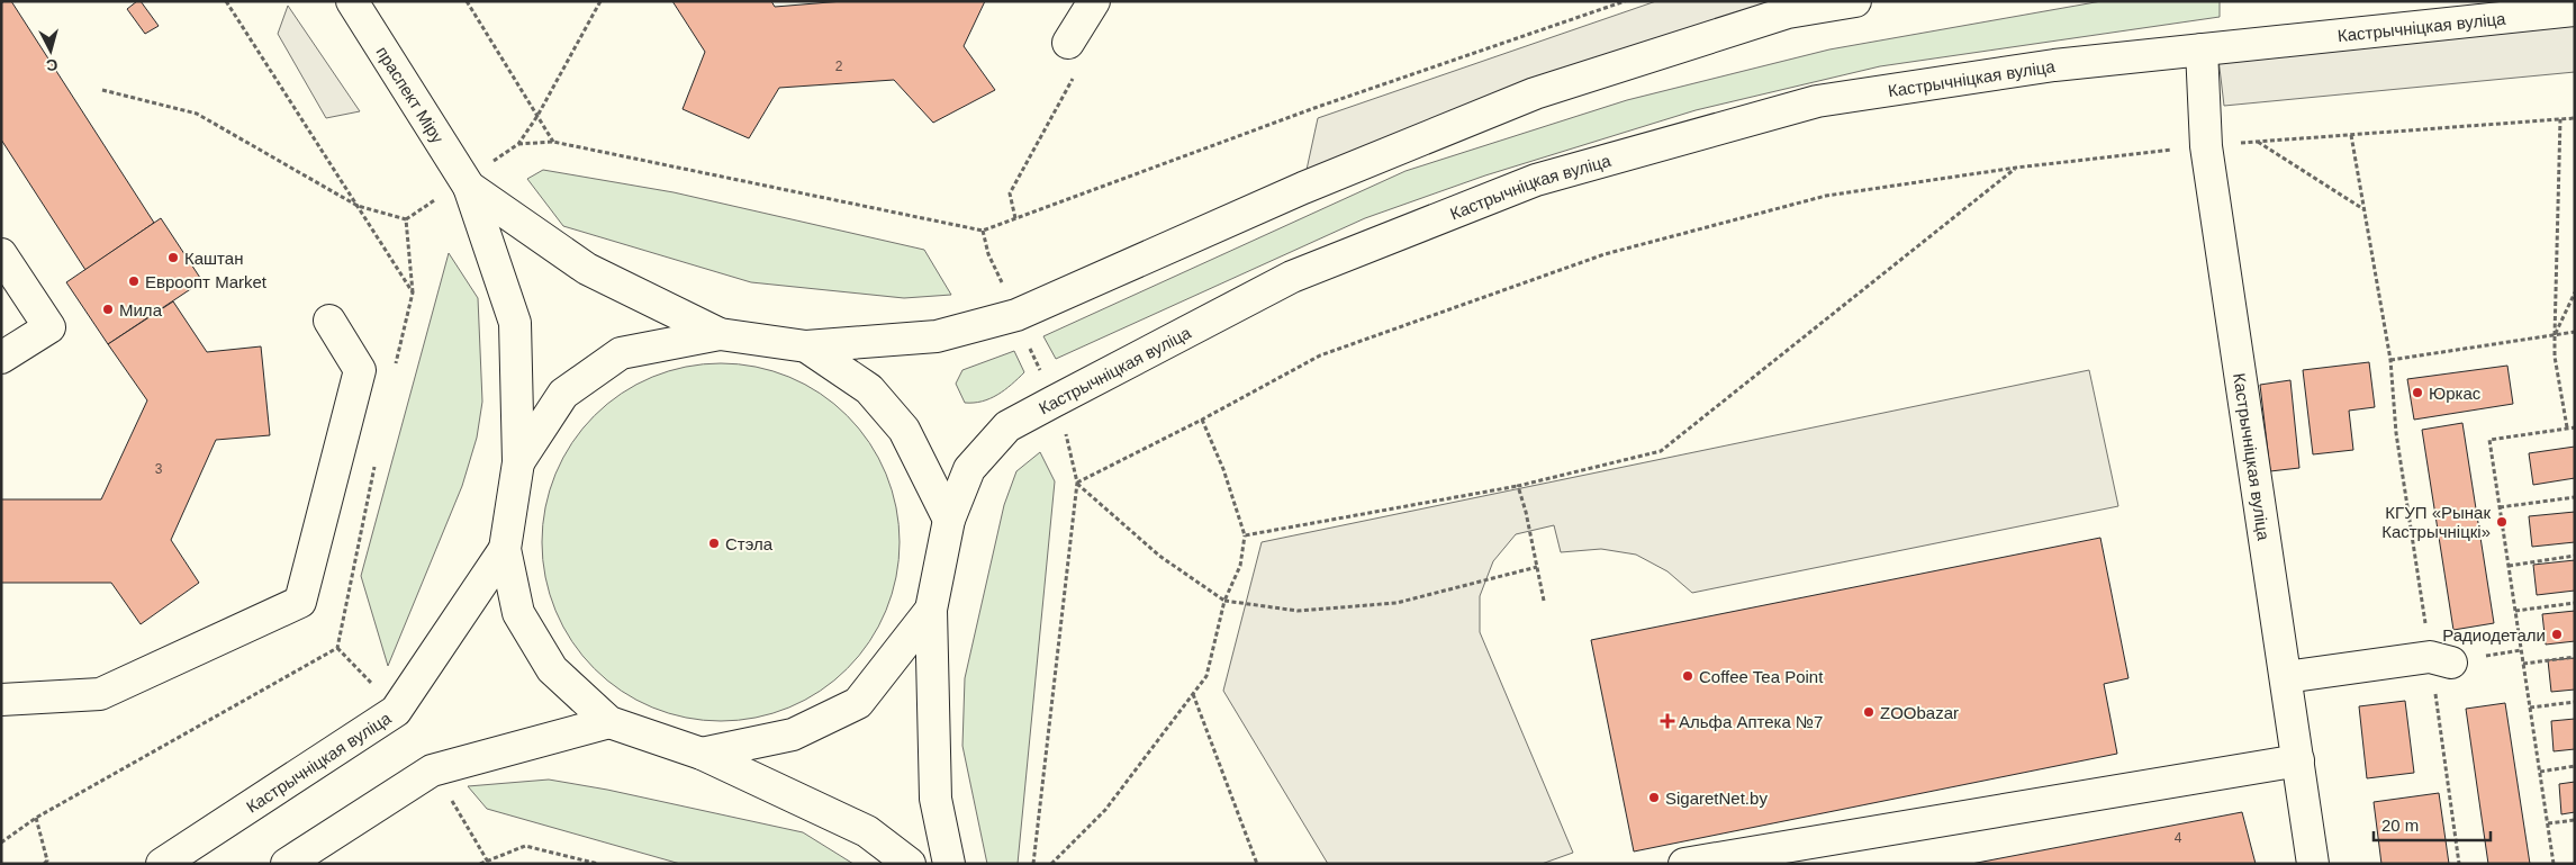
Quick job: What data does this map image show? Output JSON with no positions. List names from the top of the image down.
{
  "streets": {
    "main road": ["Кастрычніцкая вуліца", "праспект Міру"]
  },
  "places": {
    "other": [
      "Каштан",
      "Евроопт Market",
      "Мила",
      "Юркас",
      "КГУП «Рынак Кастрычніцкі»",
      "Стэла",
      "Радиодетали",
      "Coffee Tea Point",
      "ZOObazar",
      "SigaretNet.by"
    ],
    "health": ["Альфа Аптека №7"]
  },
  "house_numbers": ["2", "3", "4"],
  "scale_bar": "20 m",
  "north": "bottom"
}
